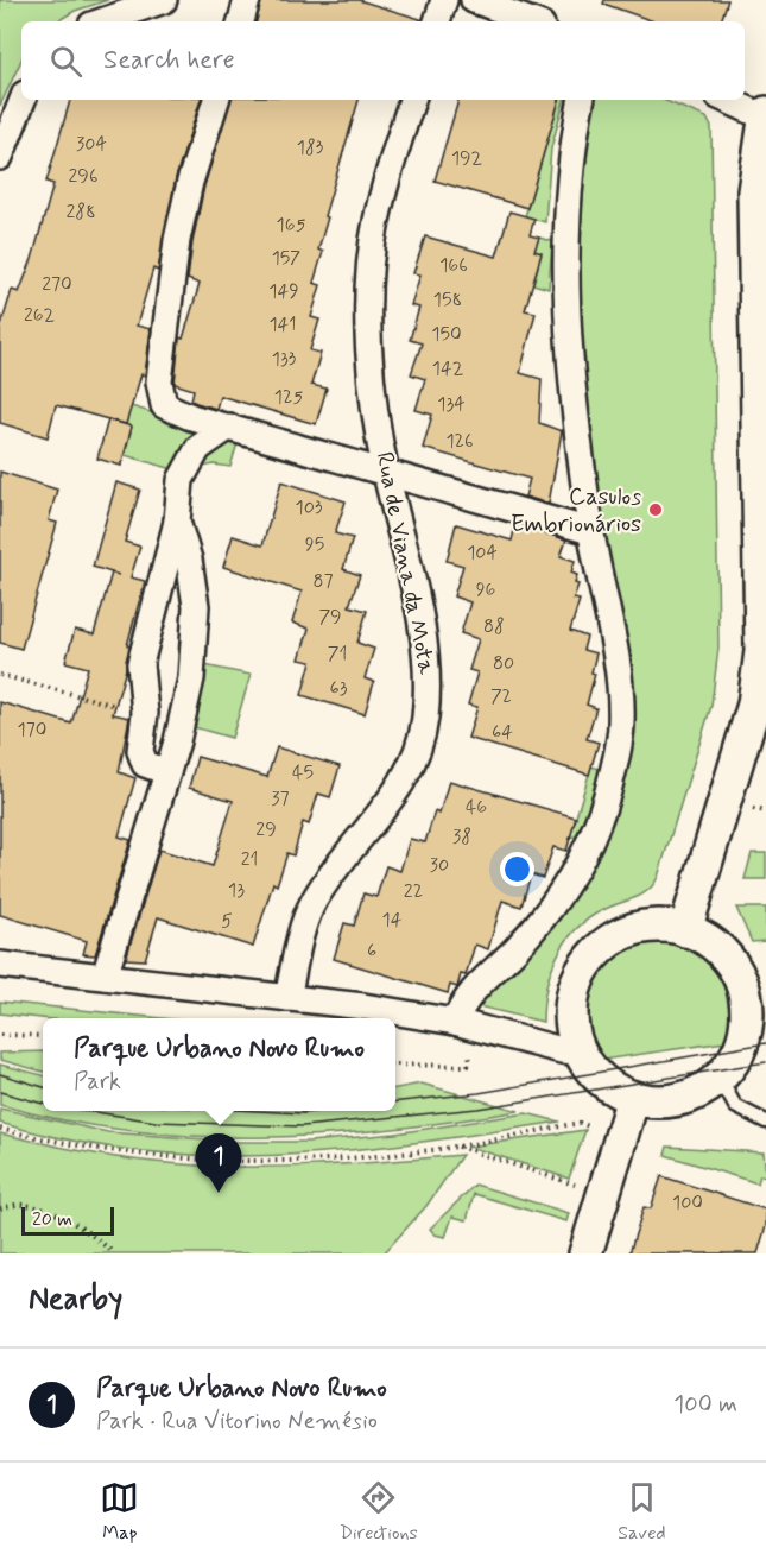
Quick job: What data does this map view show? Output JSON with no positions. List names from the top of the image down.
{
  "streets": {
    "street": ["Rua de Viana da Mota"]
  },
  "places": ["Casulos Embrionários"],
  "house_numbers": [
    "304",
    "183",
    "192",
    "296",
    "288",
    "165",
    "157",
    "166",
    "270",
    "149",
    "158",
    "262",
    "141",
    "150",
    "133",
    "142",
    "125",
    "134",
    "126",
    "103",
    "95",
    "104",
    "87",
    "96",
    "79",
    "88",
    "71",
    "80",
    "63",
    "72",
    "170",
    "64",
    "45",
    "37",
    "46",
    "29",
    "38",
    "21",
    "30",
    "13",
    "22",
    "14",
    "5",
    "6",
    "100"
  ],
  "scale_bar": "20 m",
  "page": {
    "search": "Search here",
    "popup": ["Parque Urbano Novo Rumo", "Park"],
    "pins": "1",
    "scale": "20 m",
    "heading": "Nearby",
    "list": [
      {
        "mark": "1",
        "name": "Parque Urbano Novo Rumo",
        "note": "Park · Rua Vitorino Nemésio",
        "value": "100 m"
      }
    ],
    "nav": ["Map", "Directions", "Saved"]
  }
}
